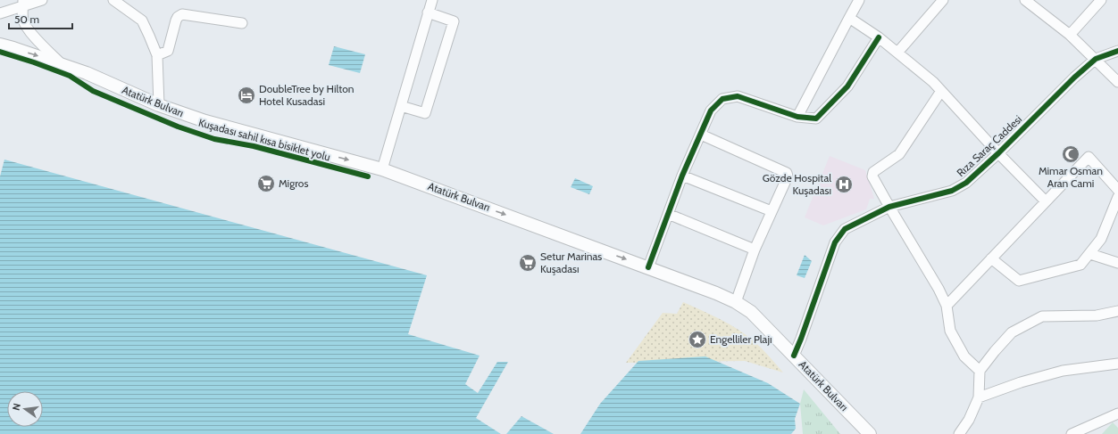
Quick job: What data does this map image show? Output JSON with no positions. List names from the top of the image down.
{
  "streets": {
    "main road": ["Atatürk Bulvarı"],
    "street": ["Rıza Saraç Caddesi"],
    "cycle path": ["Kuşadası sahil kısa bisiklet yolu"]
  },
  "crossings": [
    ["Atatürk Bulvarı", "Rıza Saraç Caddesi"]
  ],
  "one_way": ["Atatürk Bulvarı"],
  "places": {
    "hotel": ["DoubleTree by Hilton Hotel Kusadasi"],
    "mosque": ["Mimar Osman Aran Cami"],
    "supermarket": ["Migros", "Setur Marinas Kuşadası"],
    "hospital": ["Gözde Hospital Kuşadası"],
    "place": ["Engelliler Plajı"]
  },
  "scale_bar": "50 m",
  "north": "left"
}
